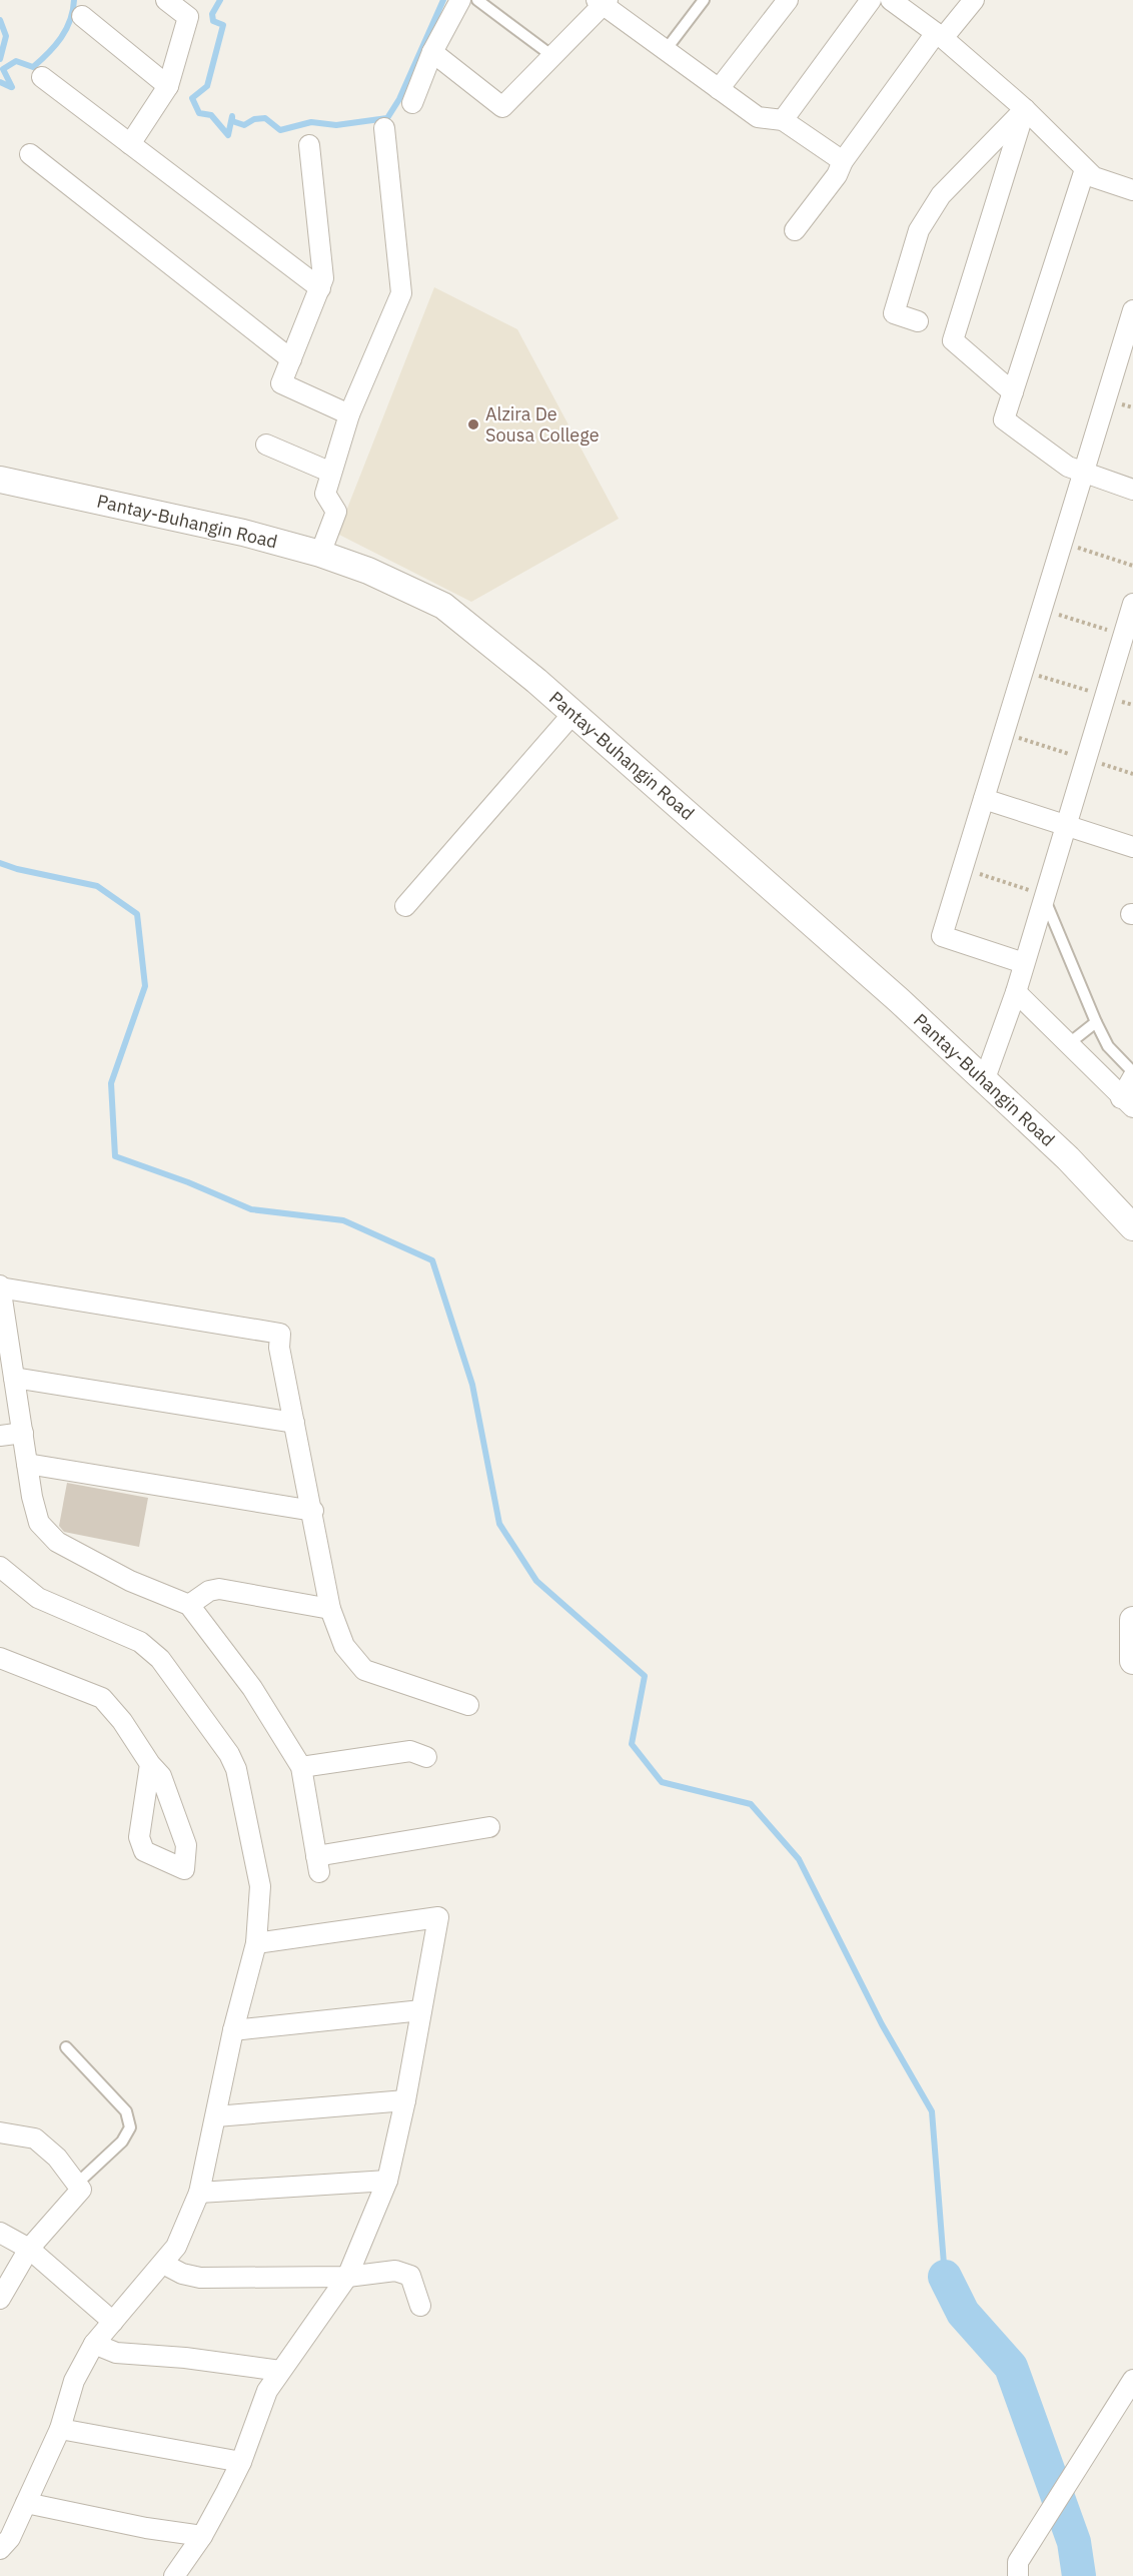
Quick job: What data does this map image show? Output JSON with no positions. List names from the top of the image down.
{
  "streets": {
    "street": ["Pantay-Buhangin Road"]
  },
  "places": ["Alzira De Sousa College"]
}
